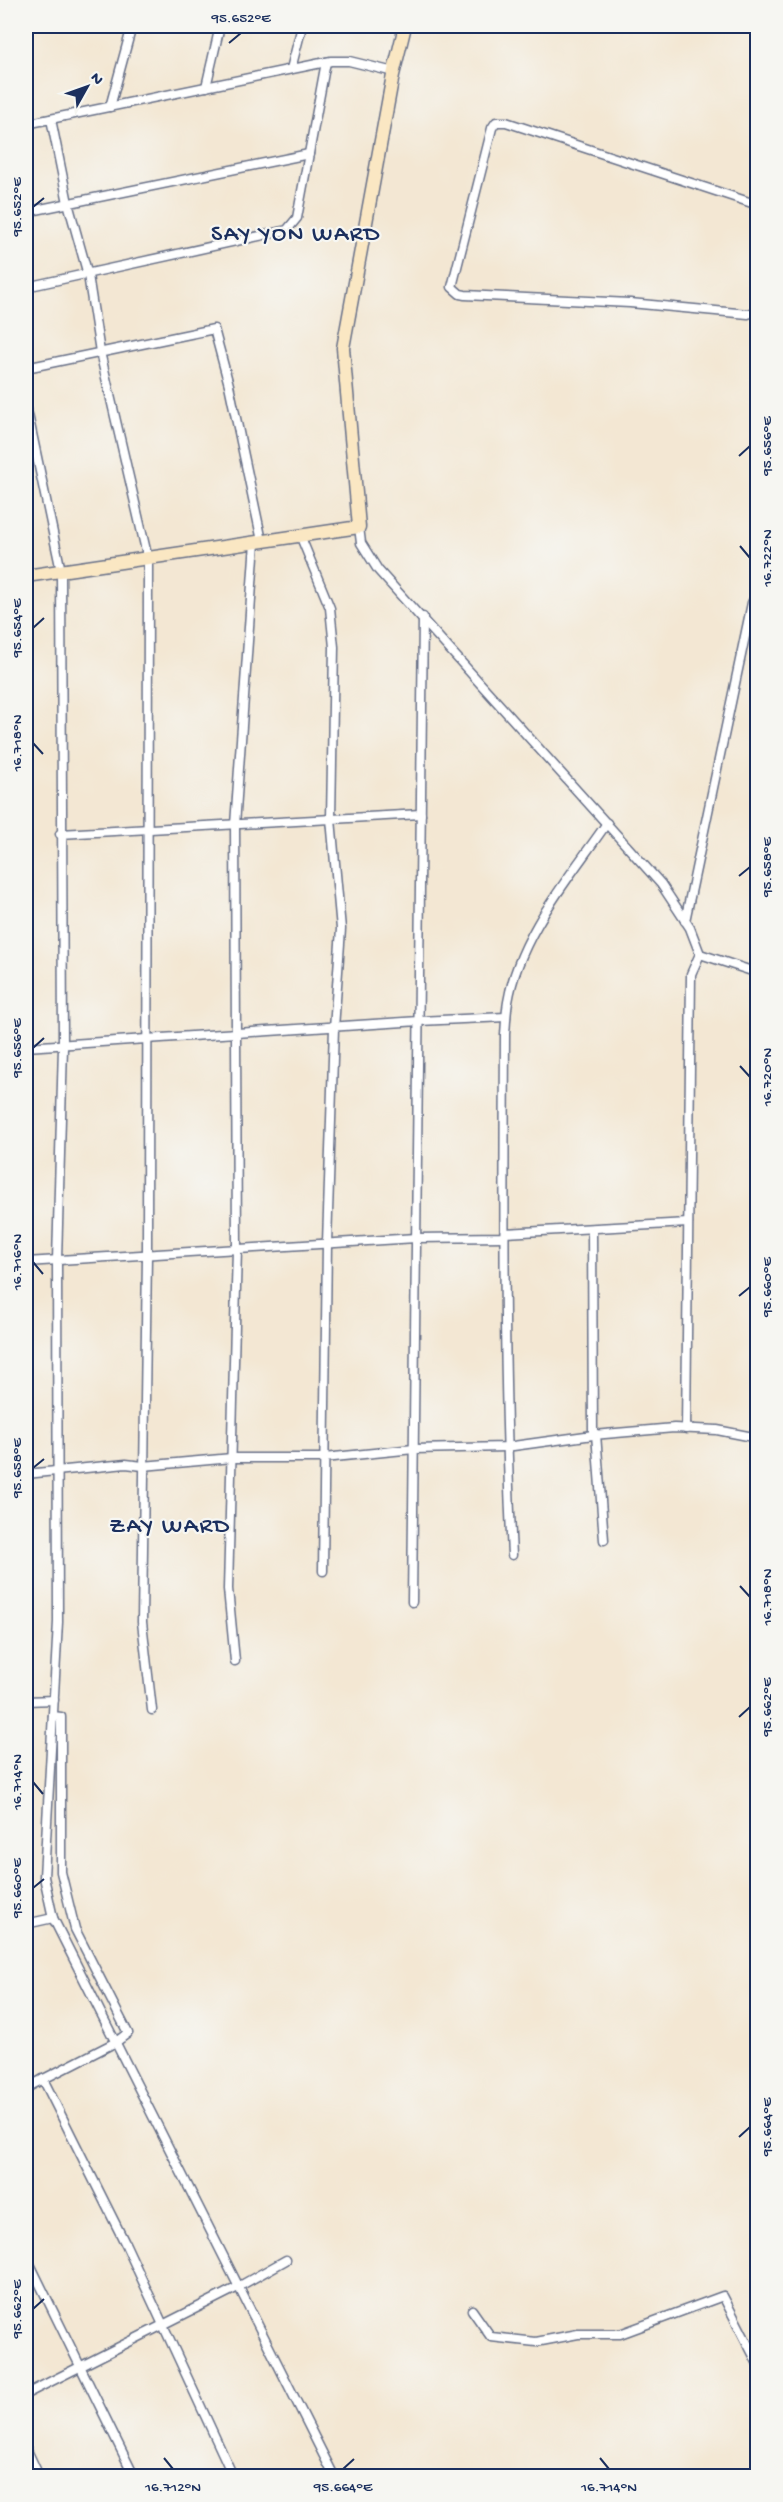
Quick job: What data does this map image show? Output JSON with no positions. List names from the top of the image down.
{
  "districts": ["SAY YON WARD", "ZAY WARD"],
  "north": "top right",
  "coordinates": [
    "95.652°E",
    "95.656°E",
    "16.722°N",
    "95.654°E",
    "16.718°N",
    "95.658°E",
    "16.720°N",
    "16.716°N",
    "95.660°E",
    "95.662°E",
    "16.714°N",
    "95.664°E",
    "16.712°N"
  ]
}
